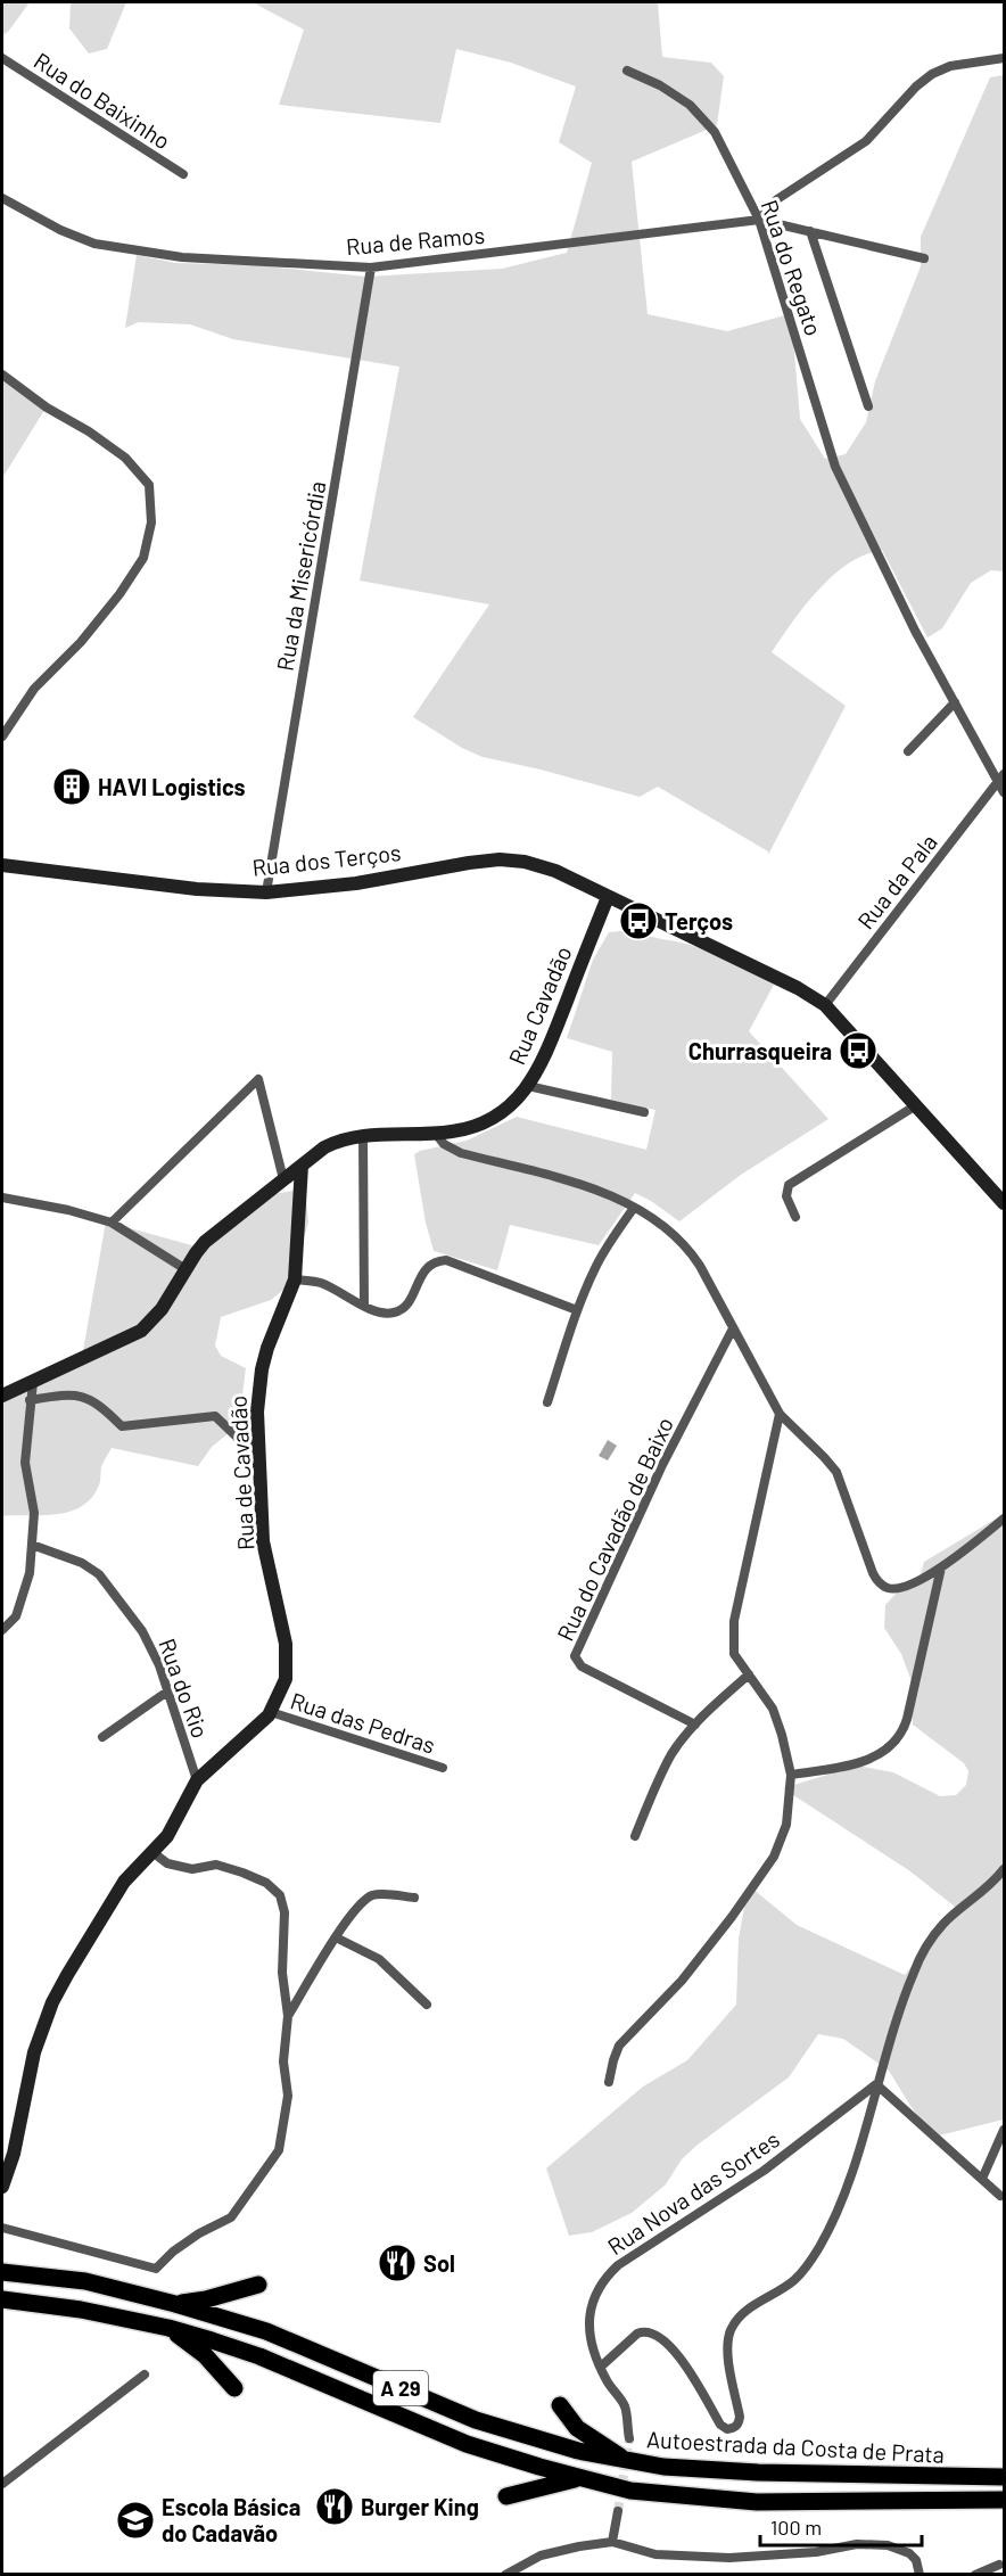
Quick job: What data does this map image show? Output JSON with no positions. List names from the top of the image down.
{
  "streets": {
    "highway": ["A 29", "Autoestrada da Costa de Prata"],
    "street": [
      "Rua do Baixinho",
      "Rua de Ramos",
      "Rua do Regato",
      "Rua da Misericórdia",
      "Rua dos Terços",
      "Rua da Pala",
      "Rua Cavadão",
      "Rua de Cavadão",
      "Rua do Cavadão de Baixo",
      "Rua do Rio",
      "Rua das Pedras",
      "Rua Nova das Sortes"
    ]
  },
  "crossings": [
    ["Rua de Ramos", "Rua do Regato"],
    ["Rua de Ramos", "Rua da Misericórdia"],
    ["Rua do Regato", "Rua da Pala"],
    ["Rua da Misericórdia", "Rua dos Terços"],
    ["Rua dos Terços", "Rua da Pala"],
    ["Rua dos Terços", "Rua Cavadão"],
    ["Rua Cavadão", "Rua de Cavadão"],
    ["Rua de Cavadão", "Rua do Rio"],
    ["Rua de Cavadão", "Rua das Pedras"]
  ],
  "places": {
    "building": ["HAVI Logistics"],
    "bus stop": ["Terços", "Churrasqueira"],
    "restaurant": ["Sol", "Burger King"],
    "school or university": ["Escola Básica do Cadavão"]
  },
  "scale_bar": "100 m"
}
